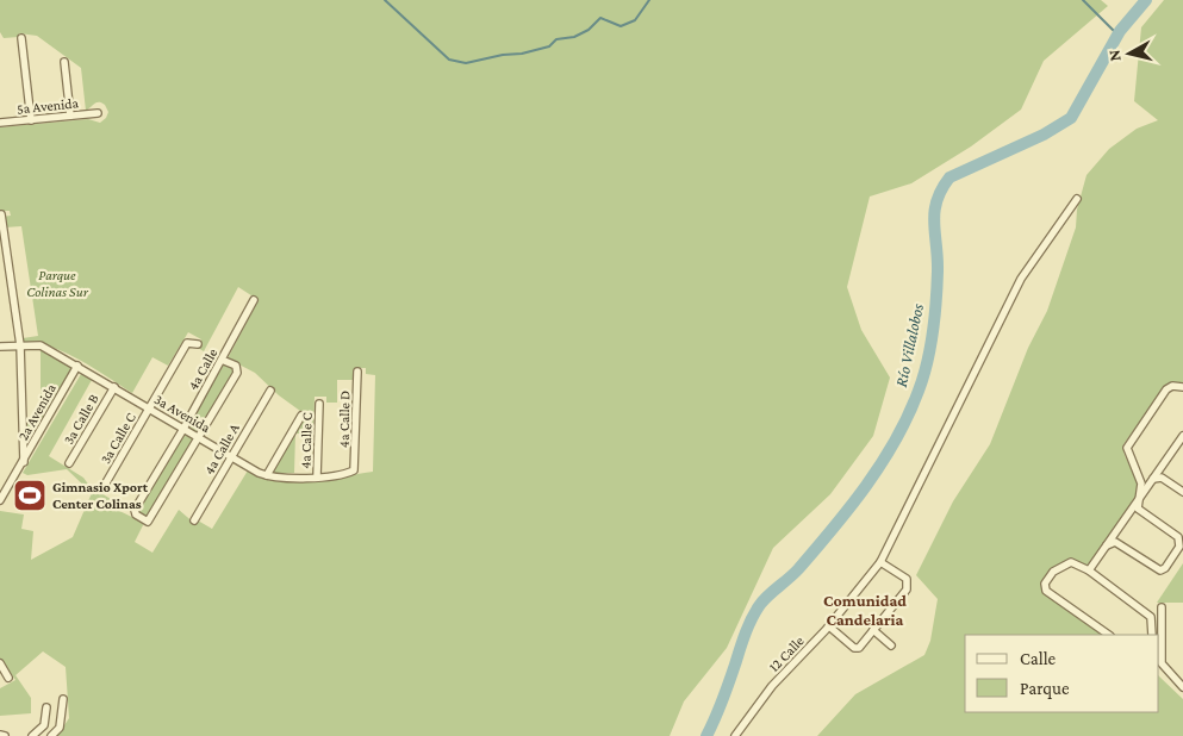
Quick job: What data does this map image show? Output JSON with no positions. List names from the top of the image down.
{
  "streets": {
    "street": [
      "5a Avenida",
      "4a Calle",
      "2a Avenida",
      "3a Avenida",
      "3a Calle B",
      "4a Calle D",
      "3a Calle C",
      "4a Calle C",
      "4a Calle A",
      "12 Calle"
    ]
  },
  "crossings": [
    ["4a Calle", "3a Avenida"],
    ["2a Avenida", "3a Avenida"],
    ["3a Avenida", "3a Calle B"],
    ["3a Avenida", "4a Calle D"],
    ["3a Avenida", "3a Calle C"],
    ["3a Avenida", "4a Calle C"],
    ["3a Avenida", "4a Calle A"]
  ],
  "districts": ["Comunidad Candelaria"],
  "water": ["Río Villalobos"],
  "parks": ["Parque Colinas Sur"],
  "places": {
    "sports": ["Gimnasio Xport Center Colinas"]
  },
  "legend": ["Calle", "Parque"],
  "north": "left"
}
